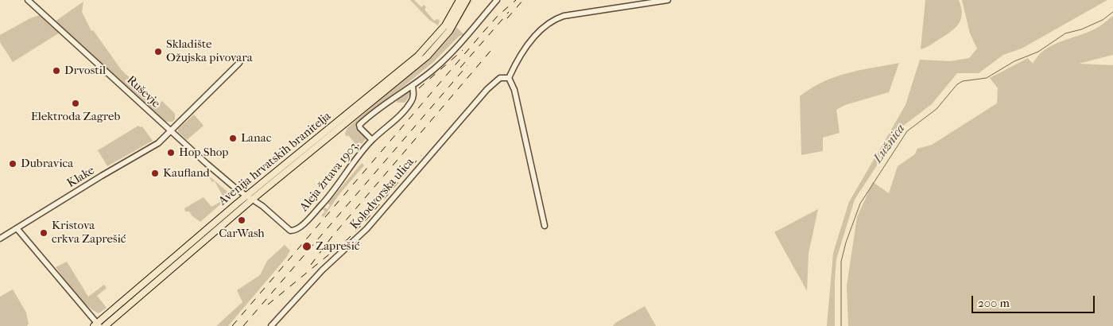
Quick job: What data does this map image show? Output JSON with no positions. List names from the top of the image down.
{
  "streets": {
    "main road": ["Avenija hrvatskih branitelja"],
    "street": [
      "Ruševje",
      "Aleja žrtava 1903.",
      "Klake",
      "Kolodvorska ulica"
    ]
  },
  "crossings": [
    ["Ruševje", "Avenija hrvatskih branitelja"],
    ["Ruševje", "Aleja žrtava 1903."],
    ["Ruševje", "Klake"],
    ["Avenija hrvatskih branitelja", "Aleja žrtava 1903."]
  ],
  "water": ["Lužnica"],
  "places": [
    "Skladište Ožujska pivovara",
    "Drvostil",
    "Elektroda Zagreb",
    "Lanac",
    "Hop Shop",
    "Dubravica",
    "Kaufland",
    "CarWash",
    "Kristova crkva Zaprešić",
    "Zaprešić"
  ],
  "scale_bar": "200 m"
}
